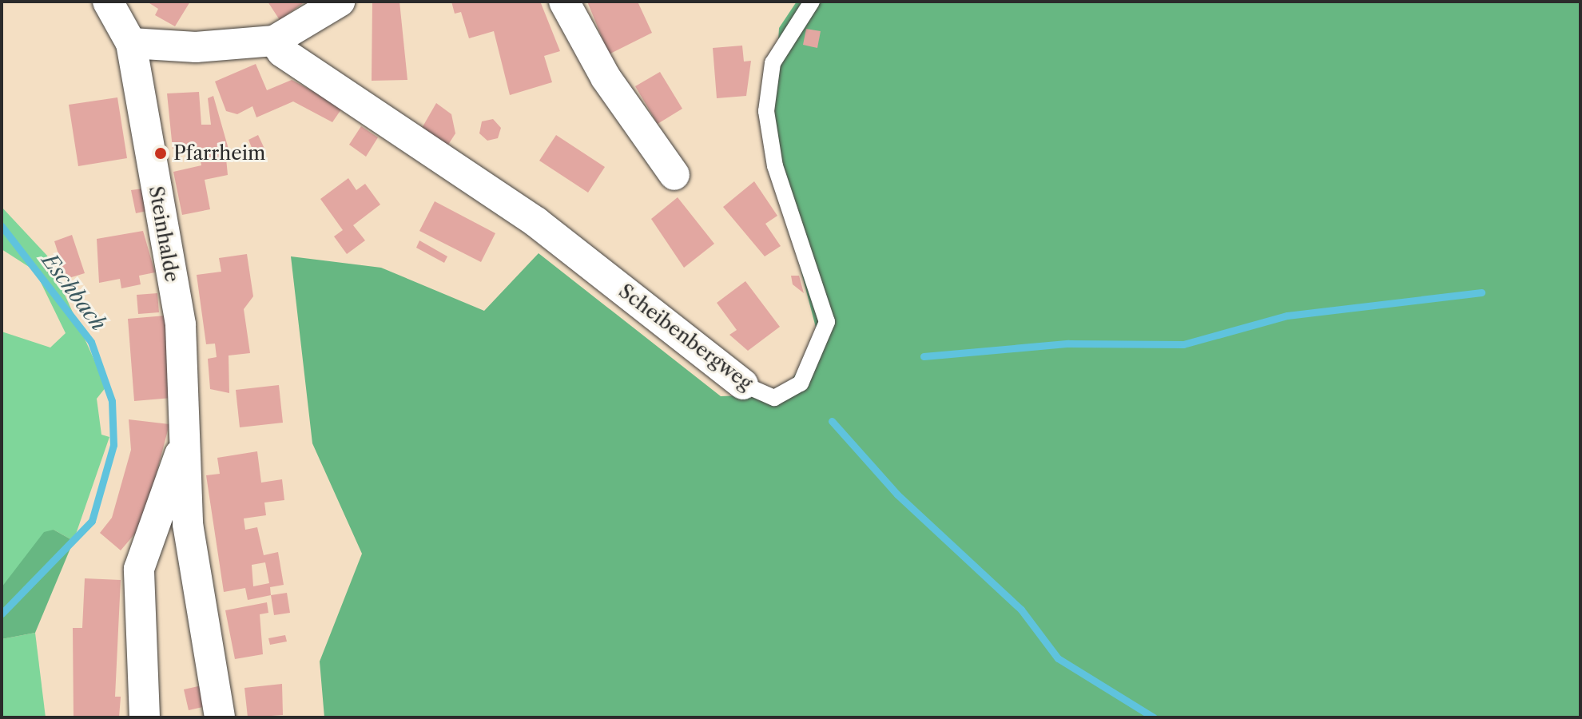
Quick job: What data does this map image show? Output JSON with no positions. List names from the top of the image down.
{
  "streets": {
    "street": ["Steinhalde", "Scheibenbergweg"]
  },
  "water": ["Eschbach"],
  "places": ["Pfarrheim"]
}
